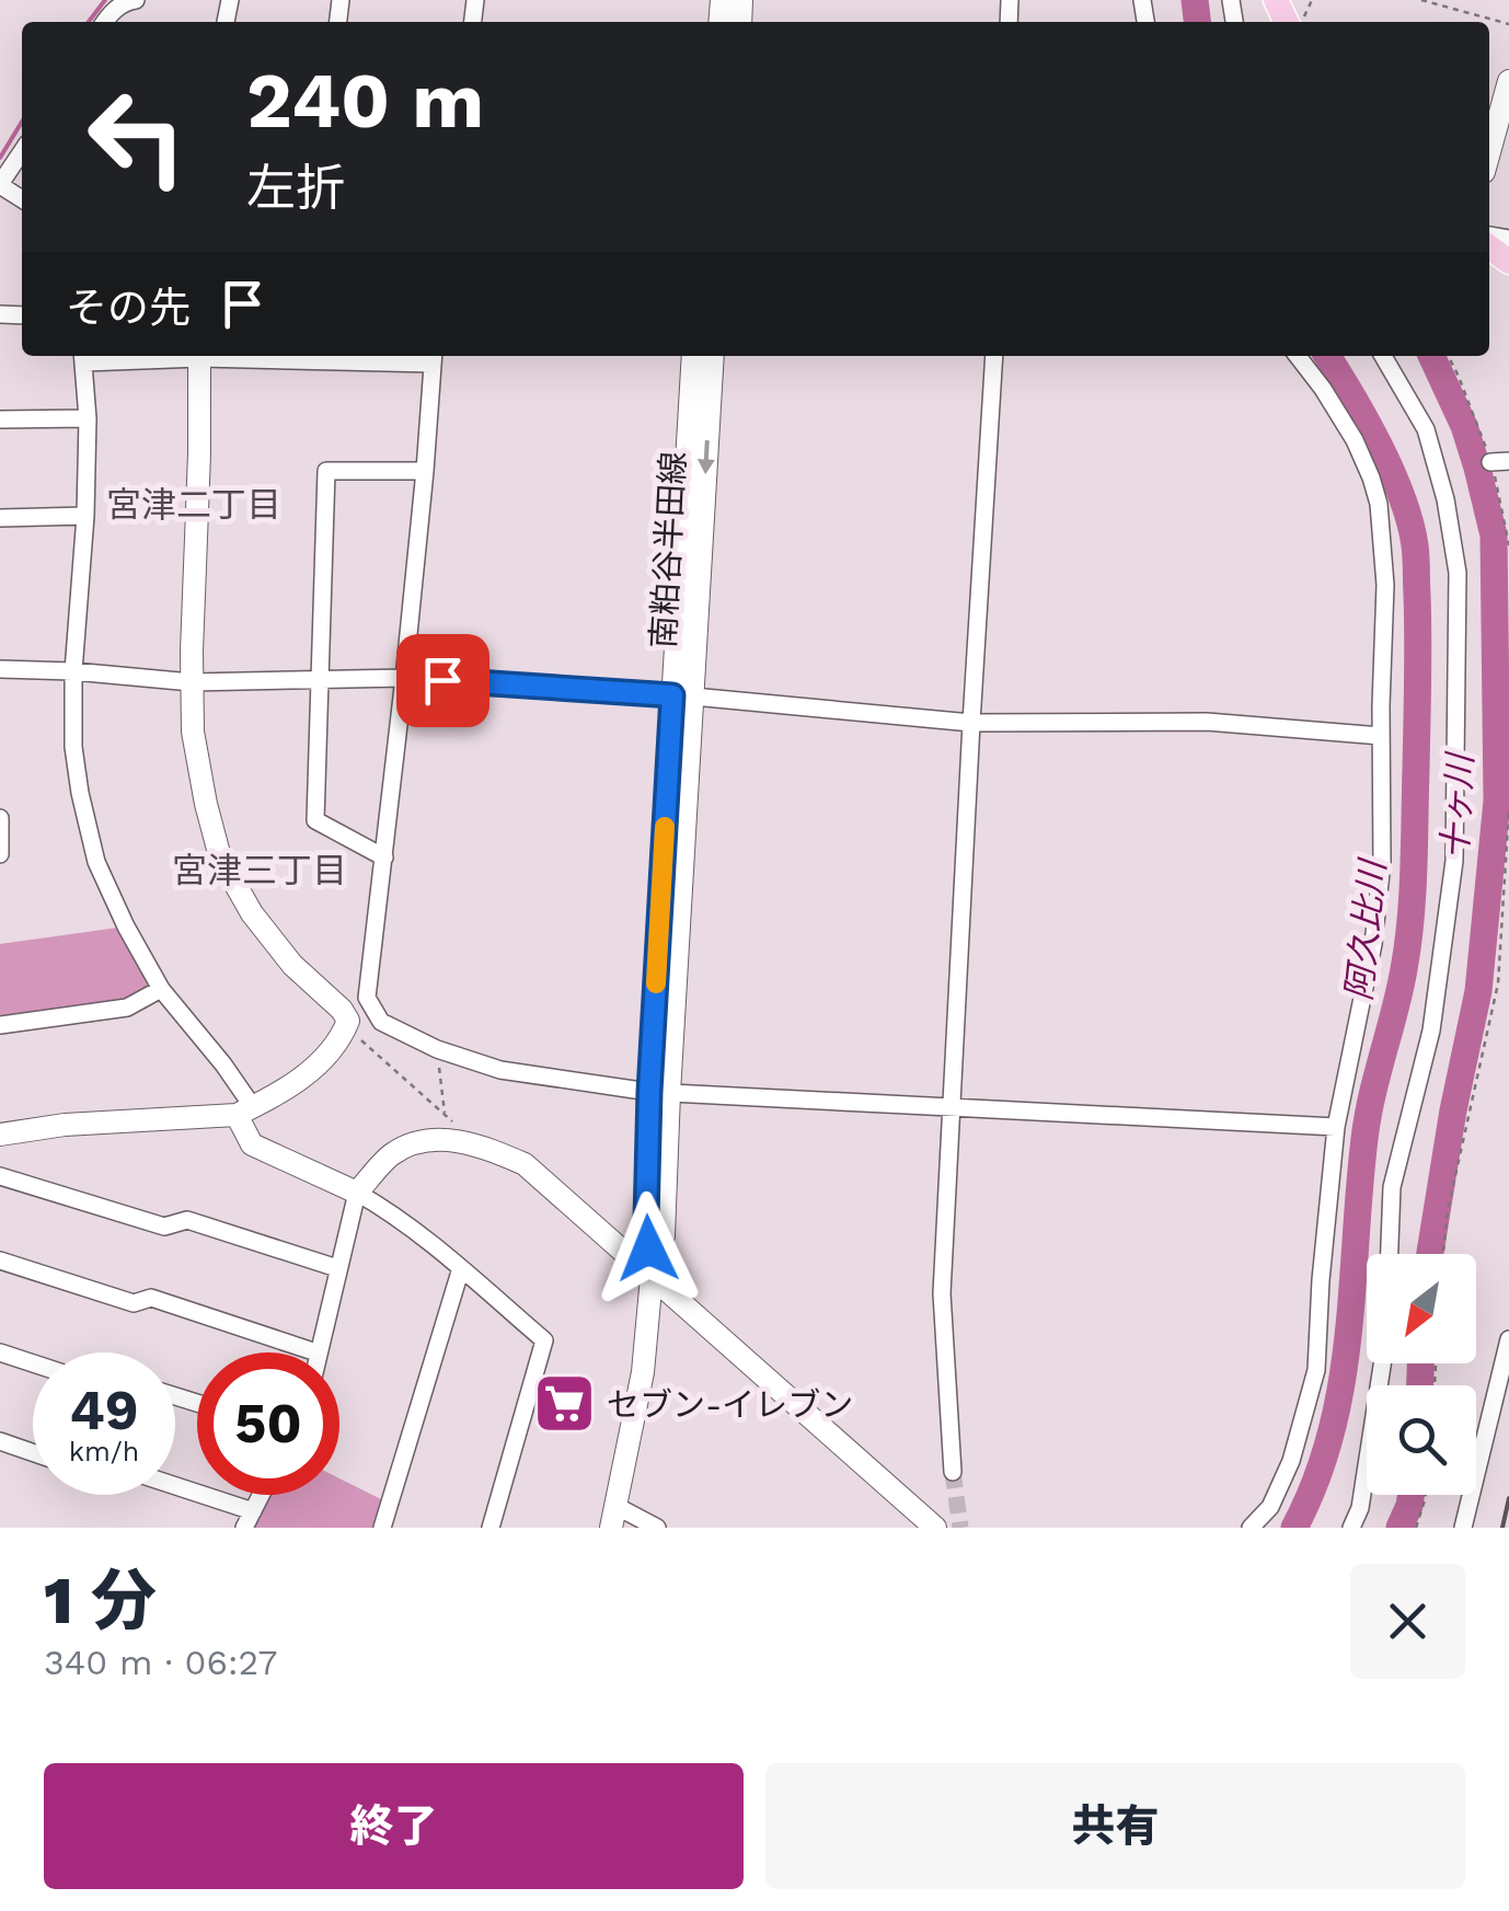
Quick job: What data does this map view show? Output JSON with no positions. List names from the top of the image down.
{
  "streets": {
    "street": ["南粕谷半田線"]
  },
  "districts": ["宮津二丁目", "宮津三丁目"],
  "water": ["十ヶ川", "阿久比川"],
  "places": {
    "supermarket": ["セブン-イレブン"]
  },
  "north": "bottom left",
  "page": {
    "turn": ["240 m", "左折"],
    "then": "その先",
    "speed": "49 km/h",
    "limit": "50",
    "heading": ["1 分", "340 m · 06:27"],
    "buttons": ["終了", "共有"]
  }
}
